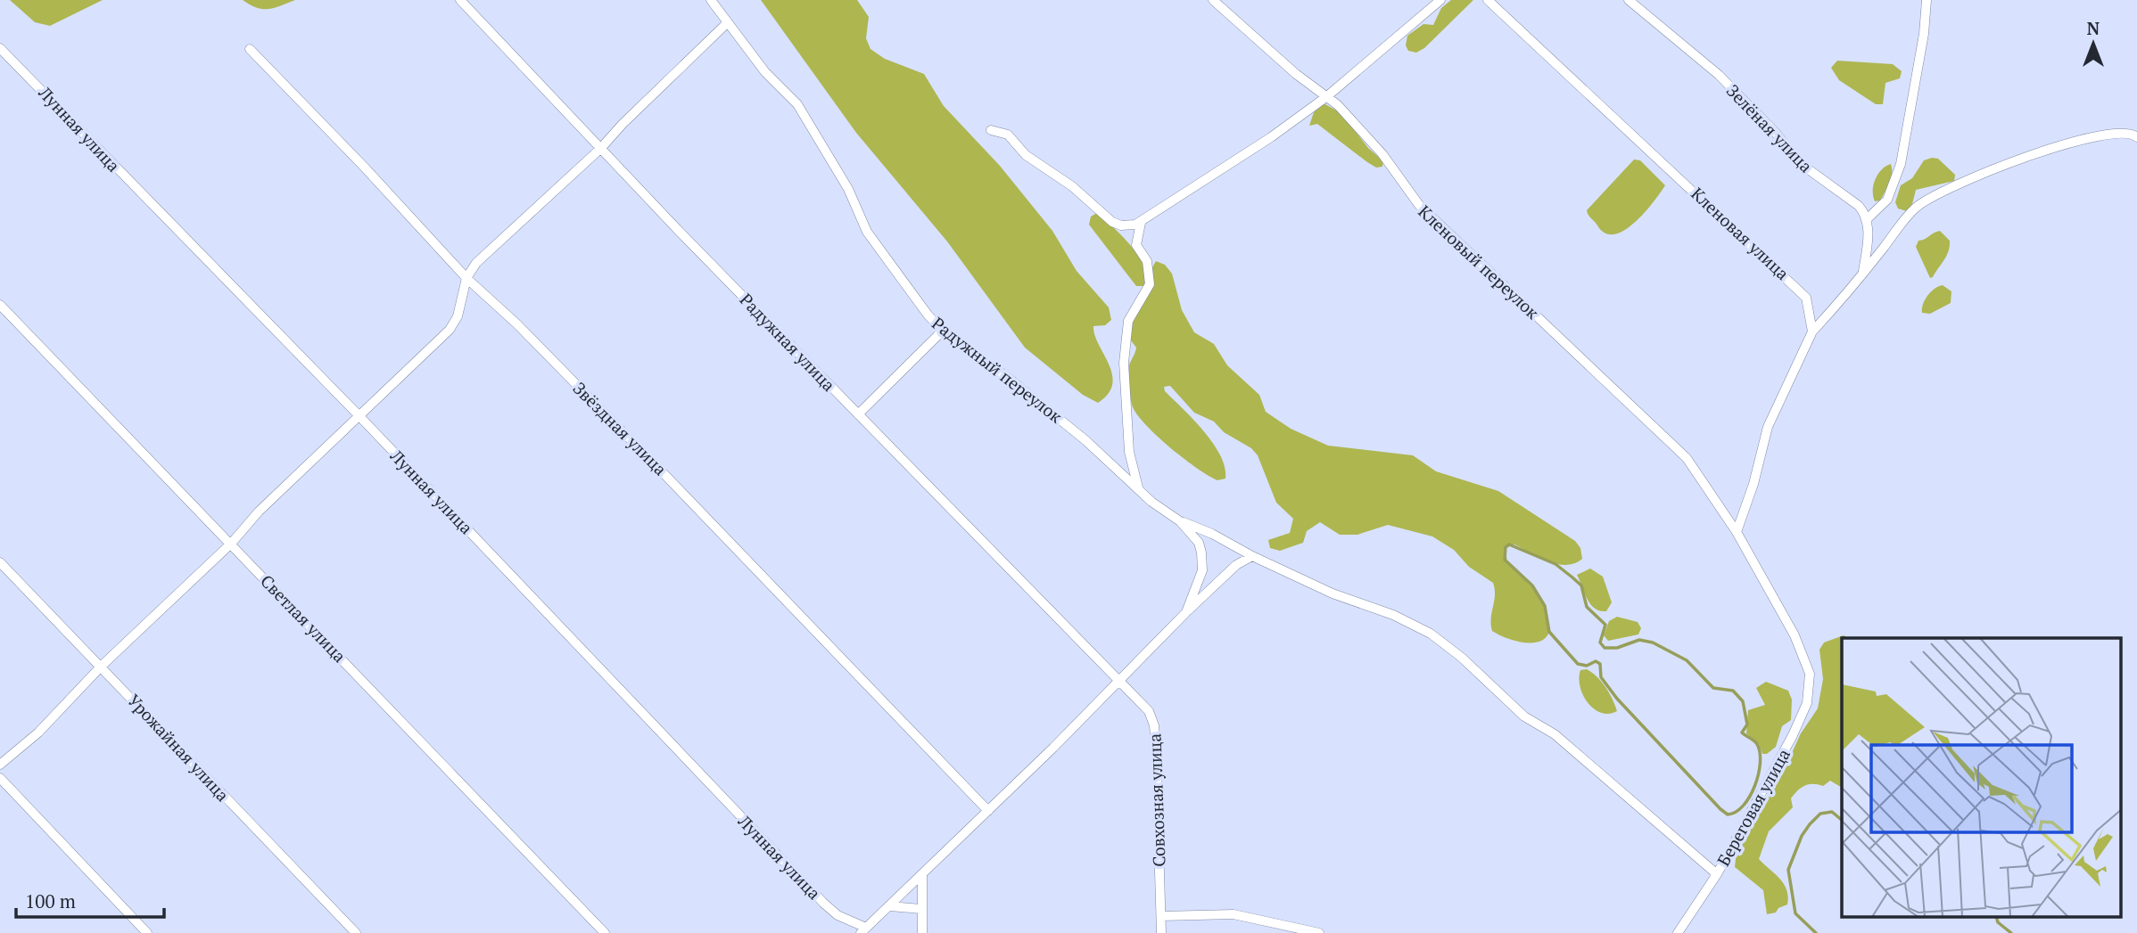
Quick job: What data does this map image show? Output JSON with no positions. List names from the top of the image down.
{
  "streets": {
    "street": [
      "Зелёная улица",
      "Лунная улица",
      "Кленовая улица",
      "Кленовый переулок",
      "Радужная улица",
      "Радужный переулок",
      "Звёздная улица",
      "Светлая улица",
      "Урожайная улица",
      "Совхозная улица",
      "Береговая улица"
    ]
  },
  "crossings": [
    ["Лунная улица", "Радужный переулок"],
    ["Кленовый переулок", "Береговая улица"],
    ["Радужная улица", "Радужный переулок"],
    ["Радужная улица", "Совхозная улица"],
    ["Радужный переулок", "Звёздная улица"],
    ["Радужный переулок", "Совхозная улица"]
  ],
  "scale_bar": "100 m",
  "north": "top"
}
